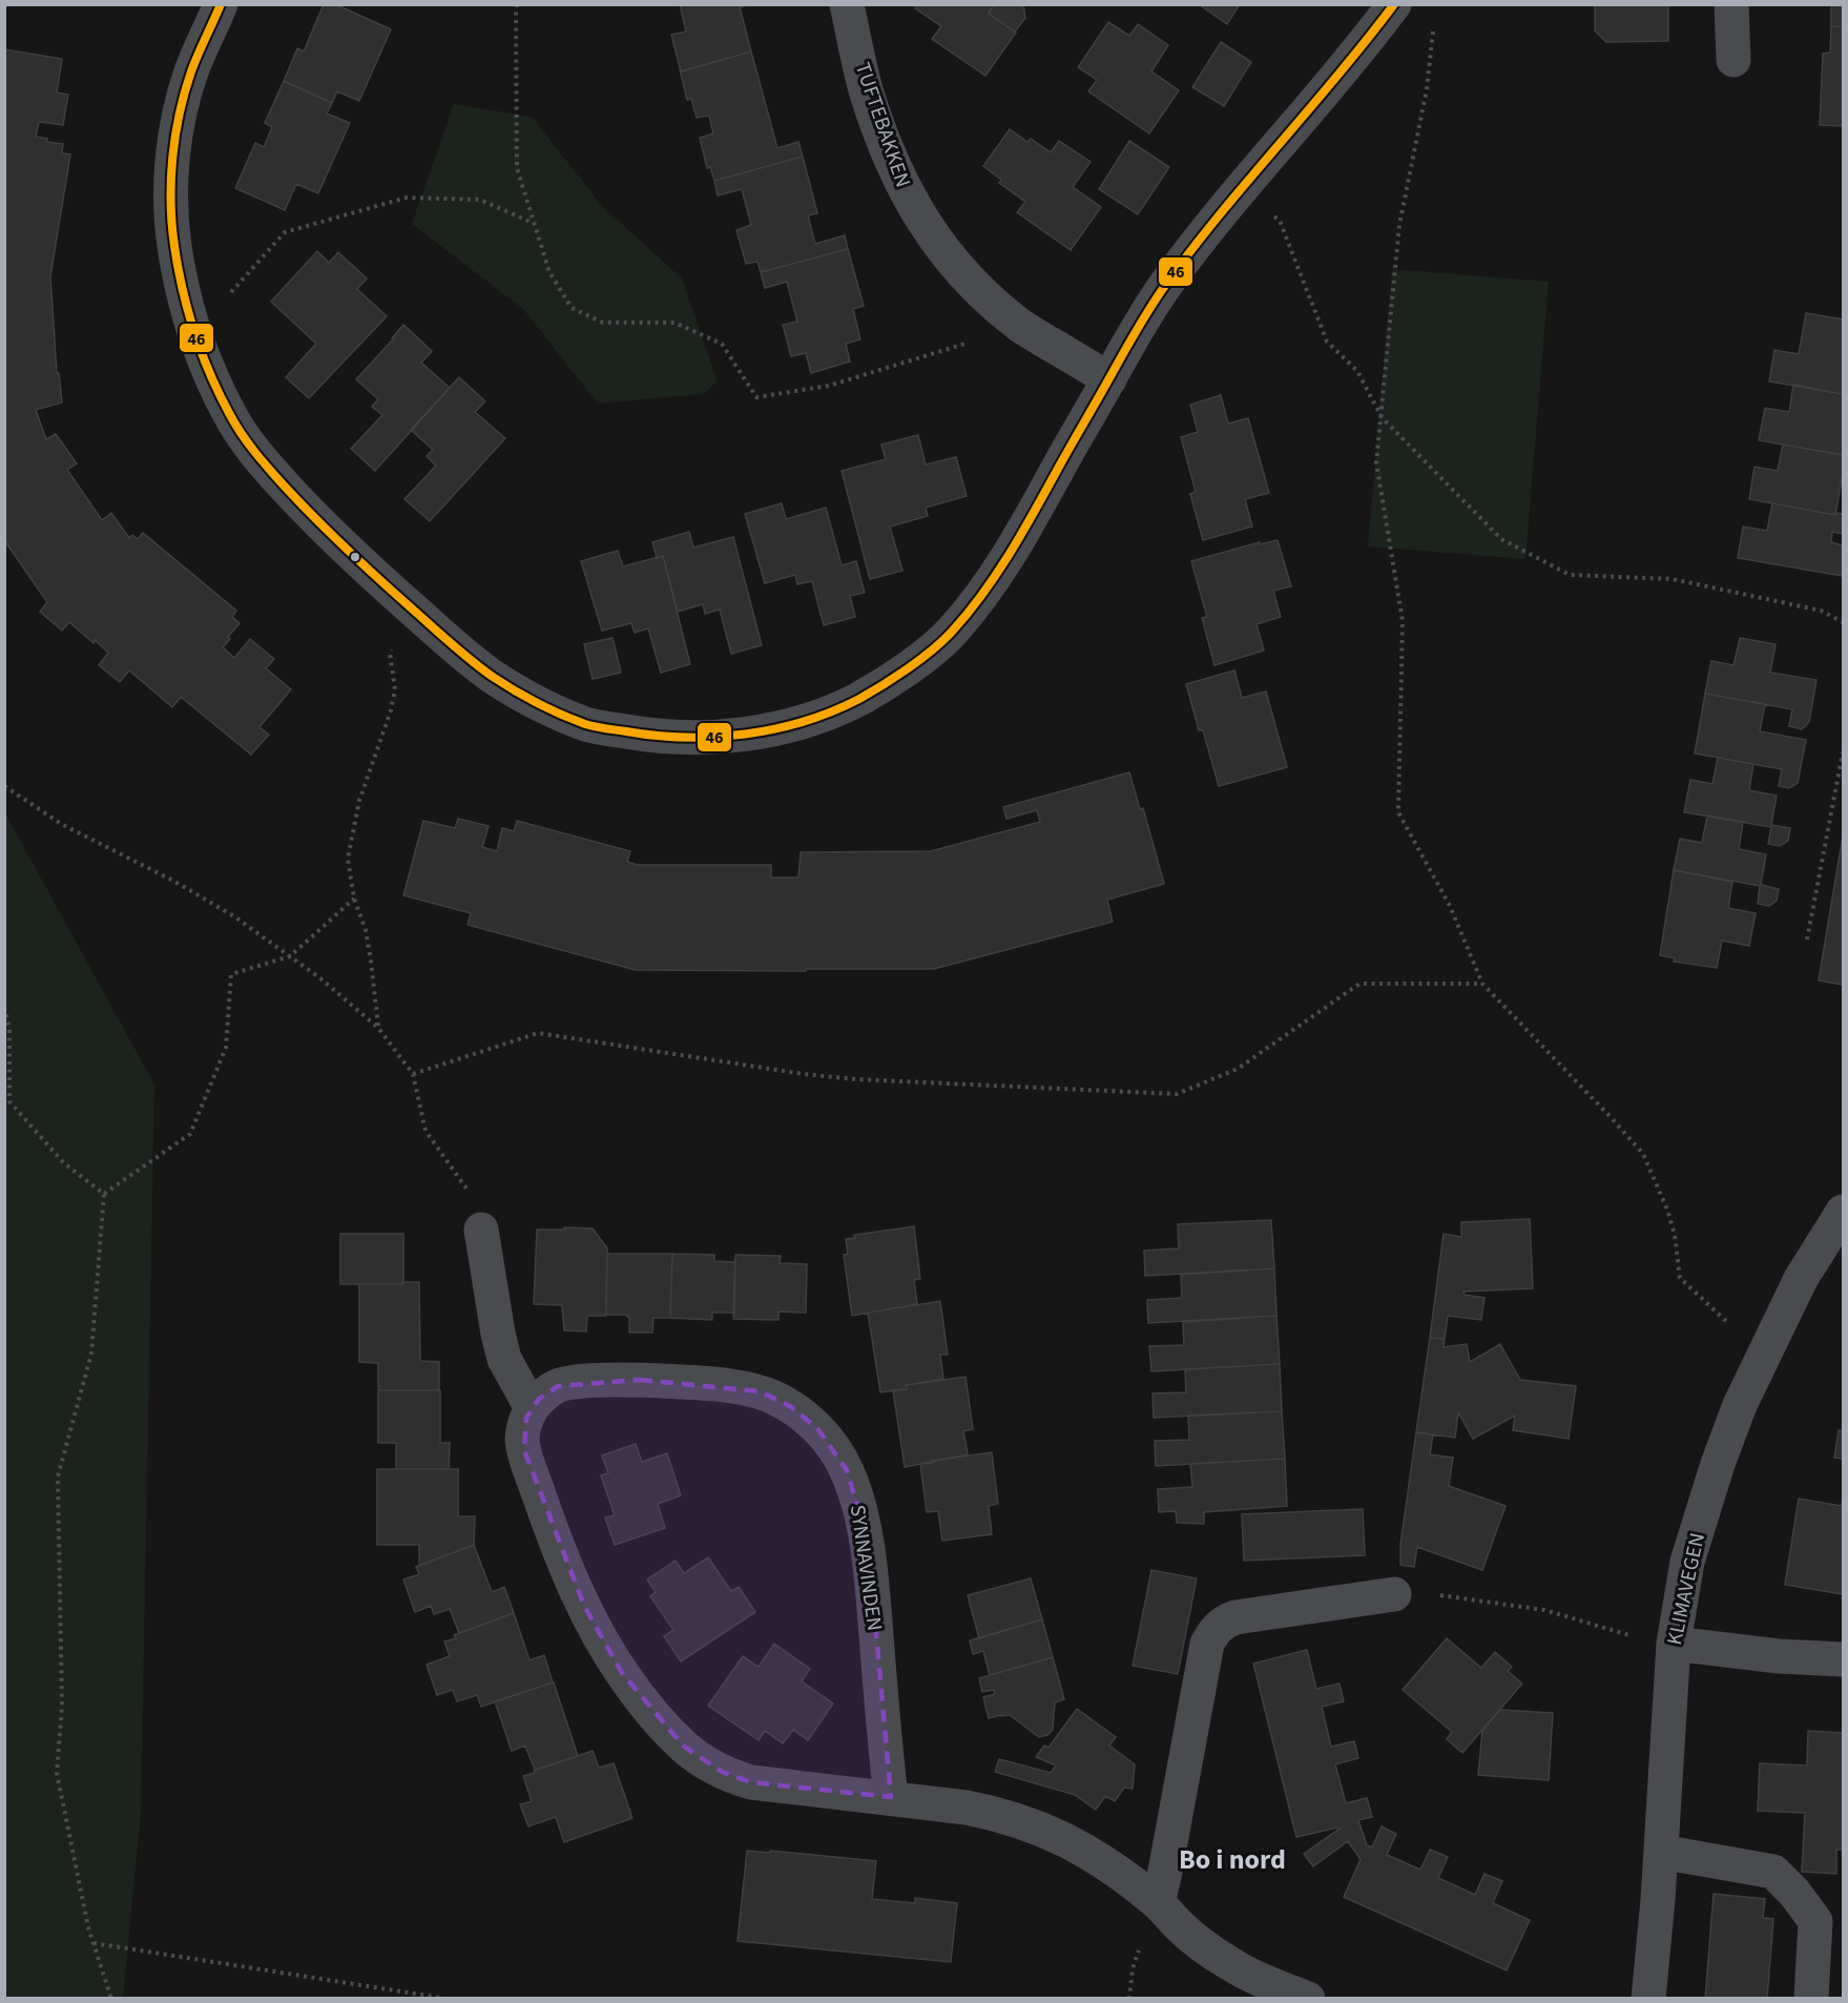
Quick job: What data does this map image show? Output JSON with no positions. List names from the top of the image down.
{
  "streets": {
    "street": ["TUFTEBAKKEN", "SYNNAVINDEN", "KLIMAVEGEN"]
  },
  "districts": ["Bo i nord"],
  "lines": ["transit line 46"]
}
